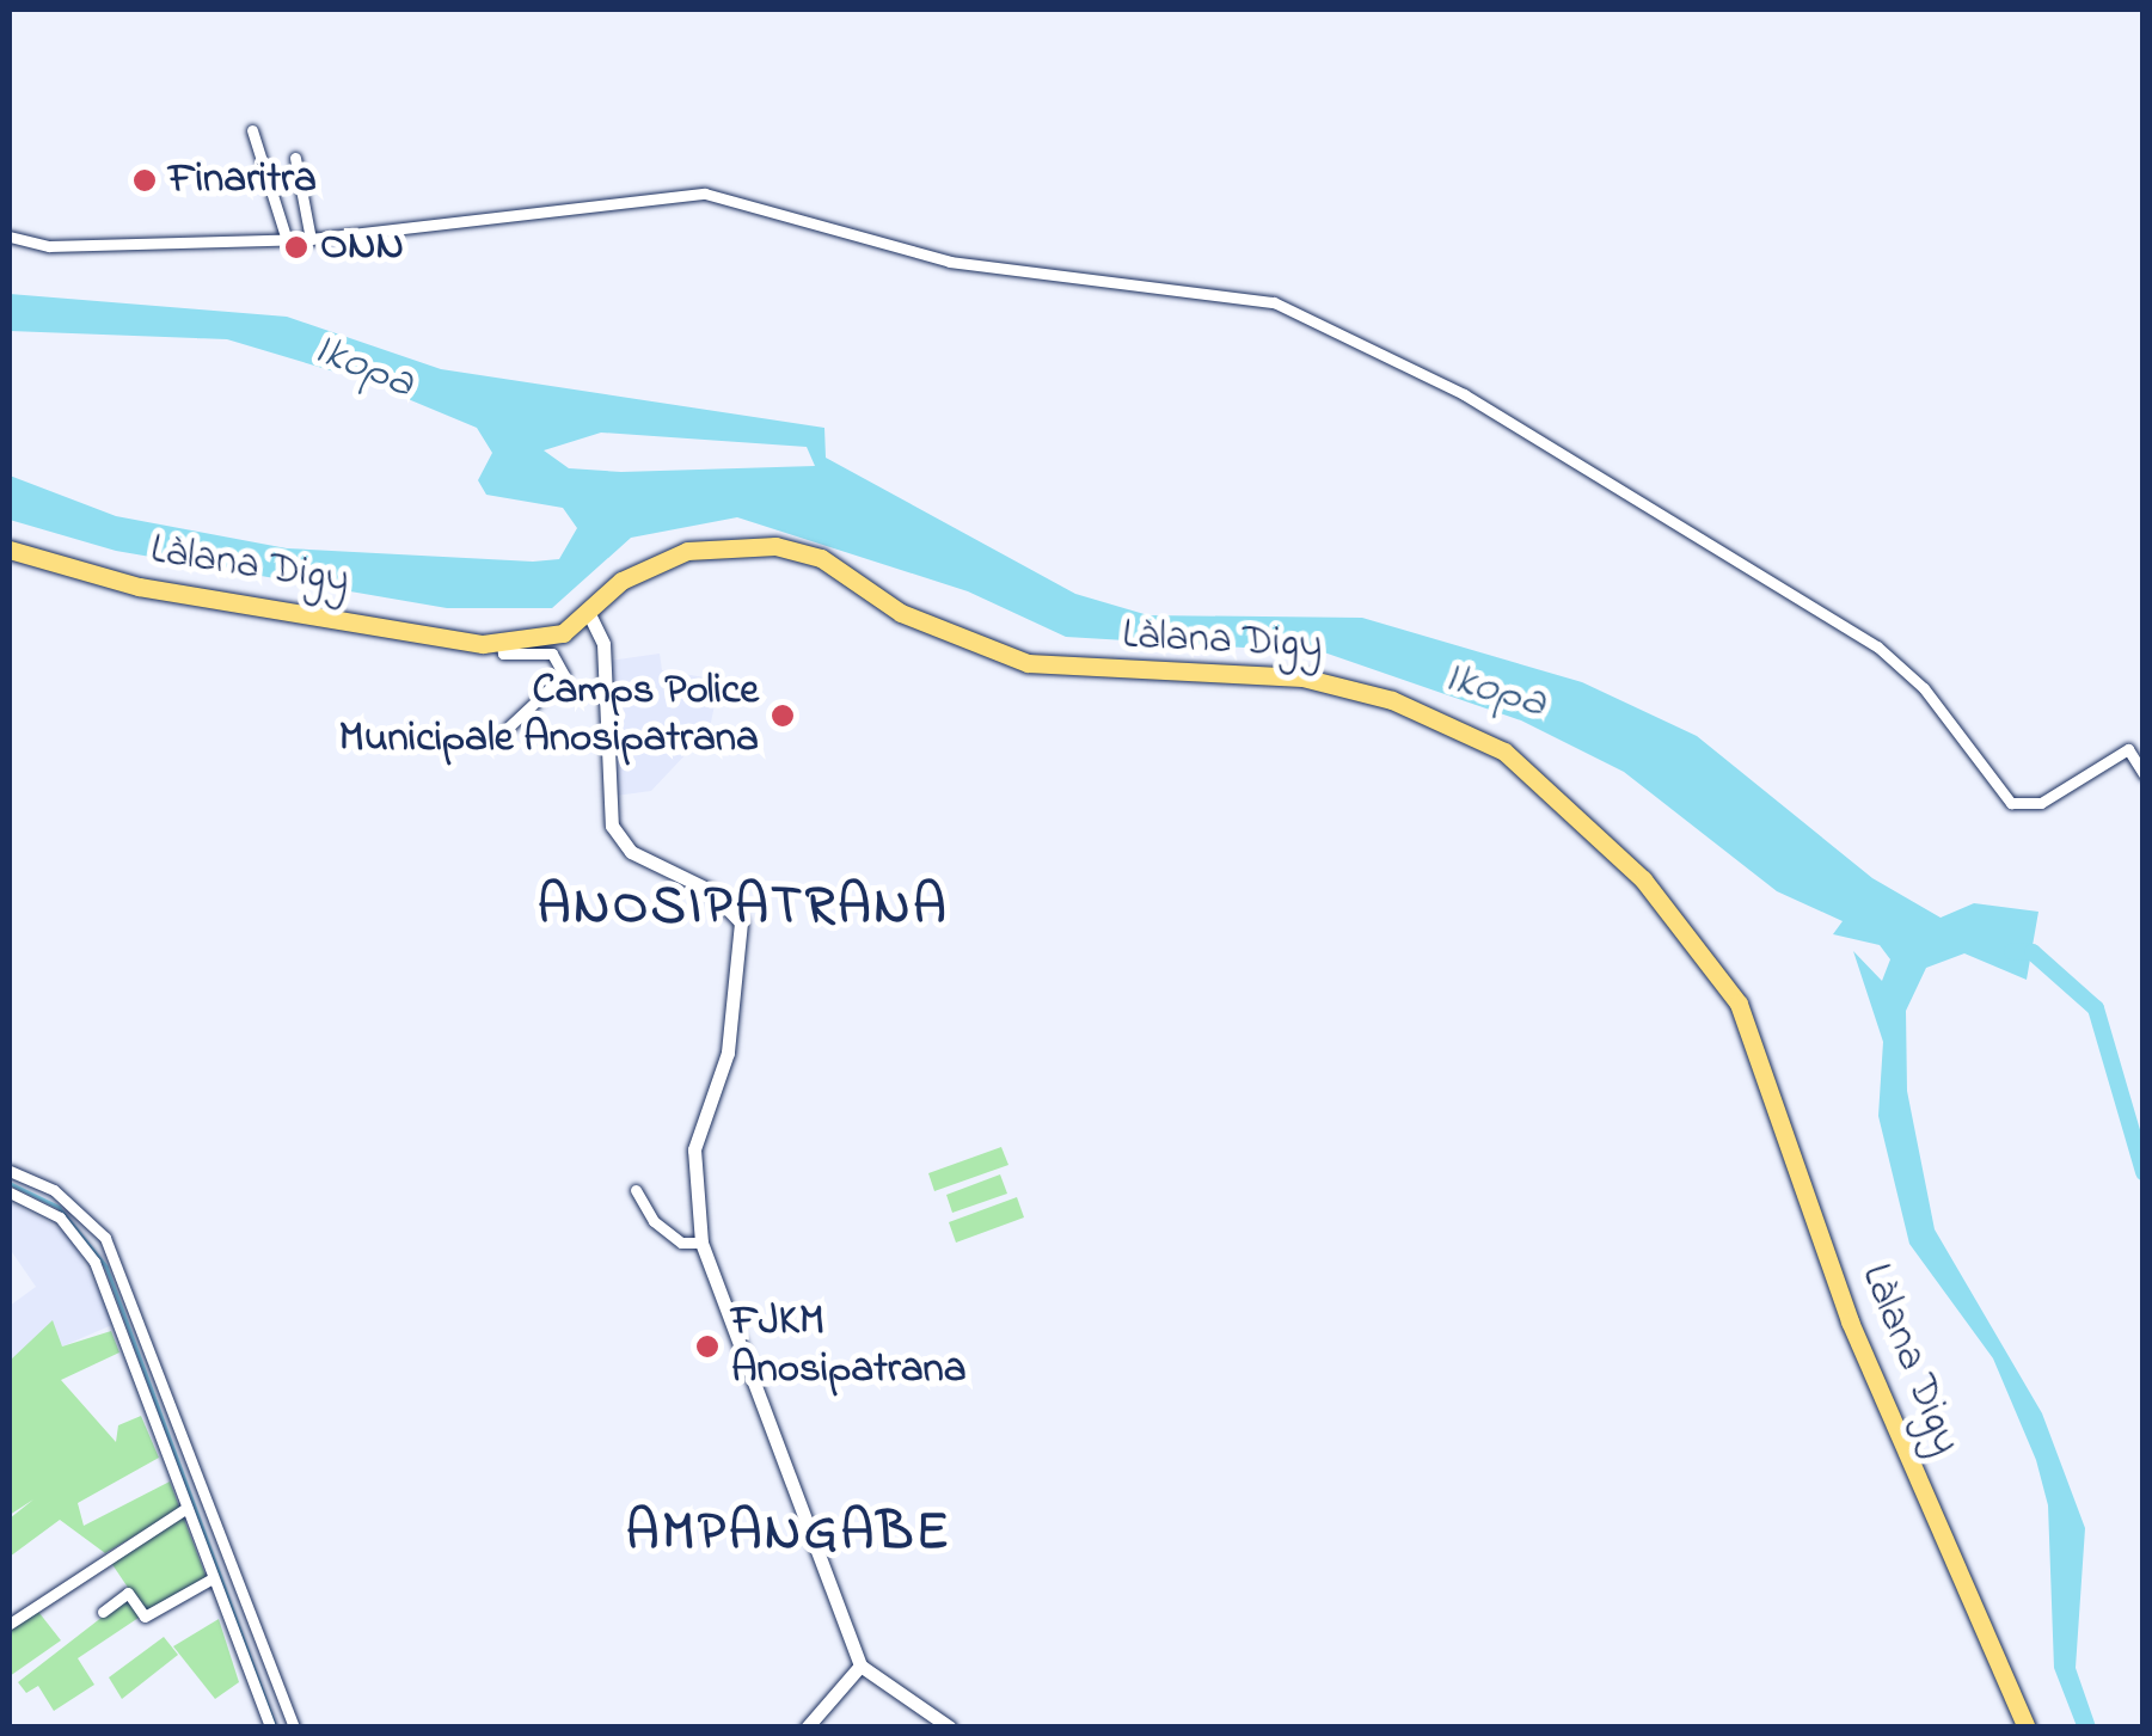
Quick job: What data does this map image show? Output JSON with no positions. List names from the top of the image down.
{
  "streets": {
    "main road": ["Làlana Digy"]
  },
  "districts": ["ANOSIPATRANA", "AMPANGABE"],
  "water": ["Ikopa"],
  "places": [
    "Finaritra",
    "ONN",
    "Camps Police Municipale Anosipatrana",
    "FJKM Anosipatrana"
  ]
}
